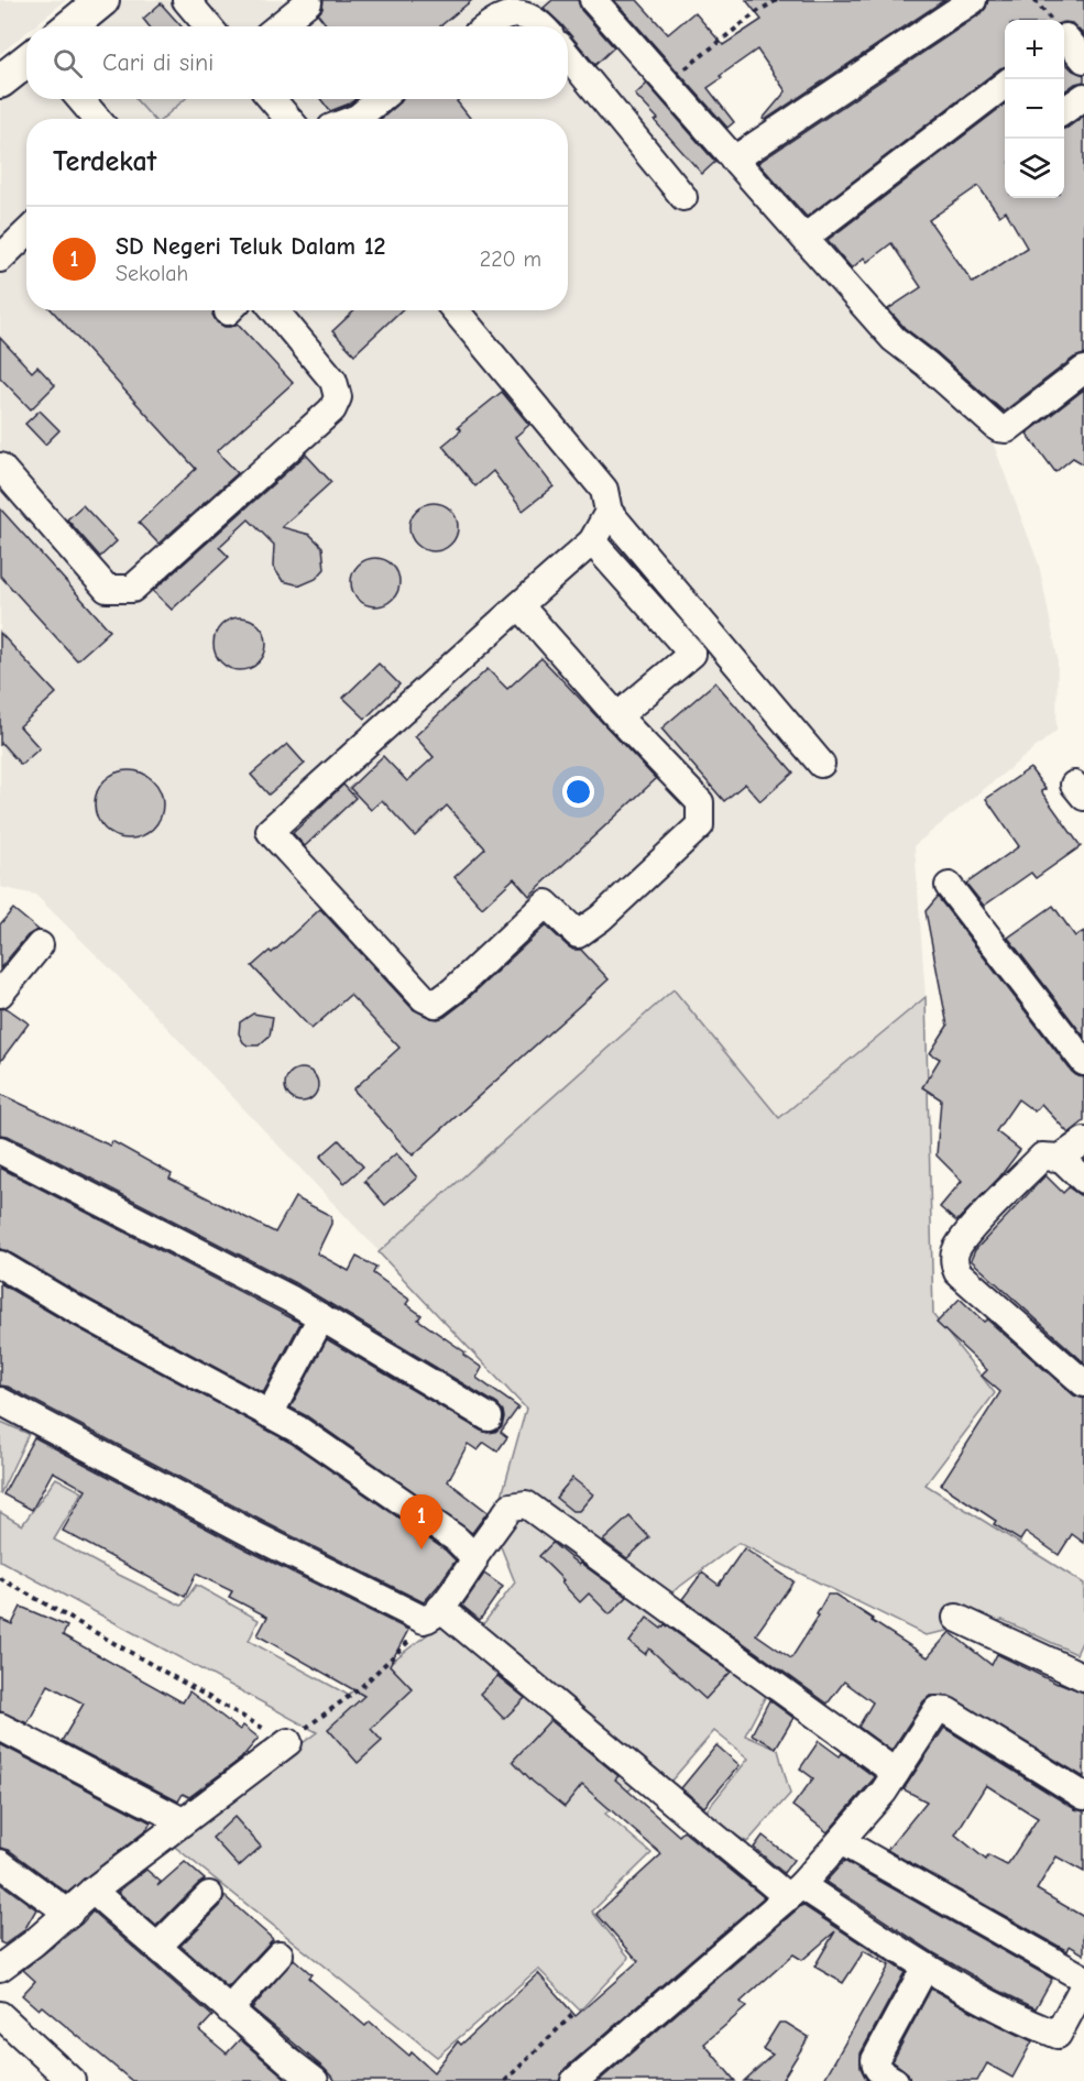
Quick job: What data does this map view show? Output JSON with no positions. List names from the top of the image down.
{
  "page": {
    "map_buttons": ["+", "−"],
    "search": "Cari di sini",
    "heading": "Terdekat",
    "list": [
      {
        "mark": "1",
        "name": "SD Negeri Teluk Dalam 12",
        "note": "Sekolah",
        "value": "220 m"
      }
    ],
    "pins": "1"
  }
}
